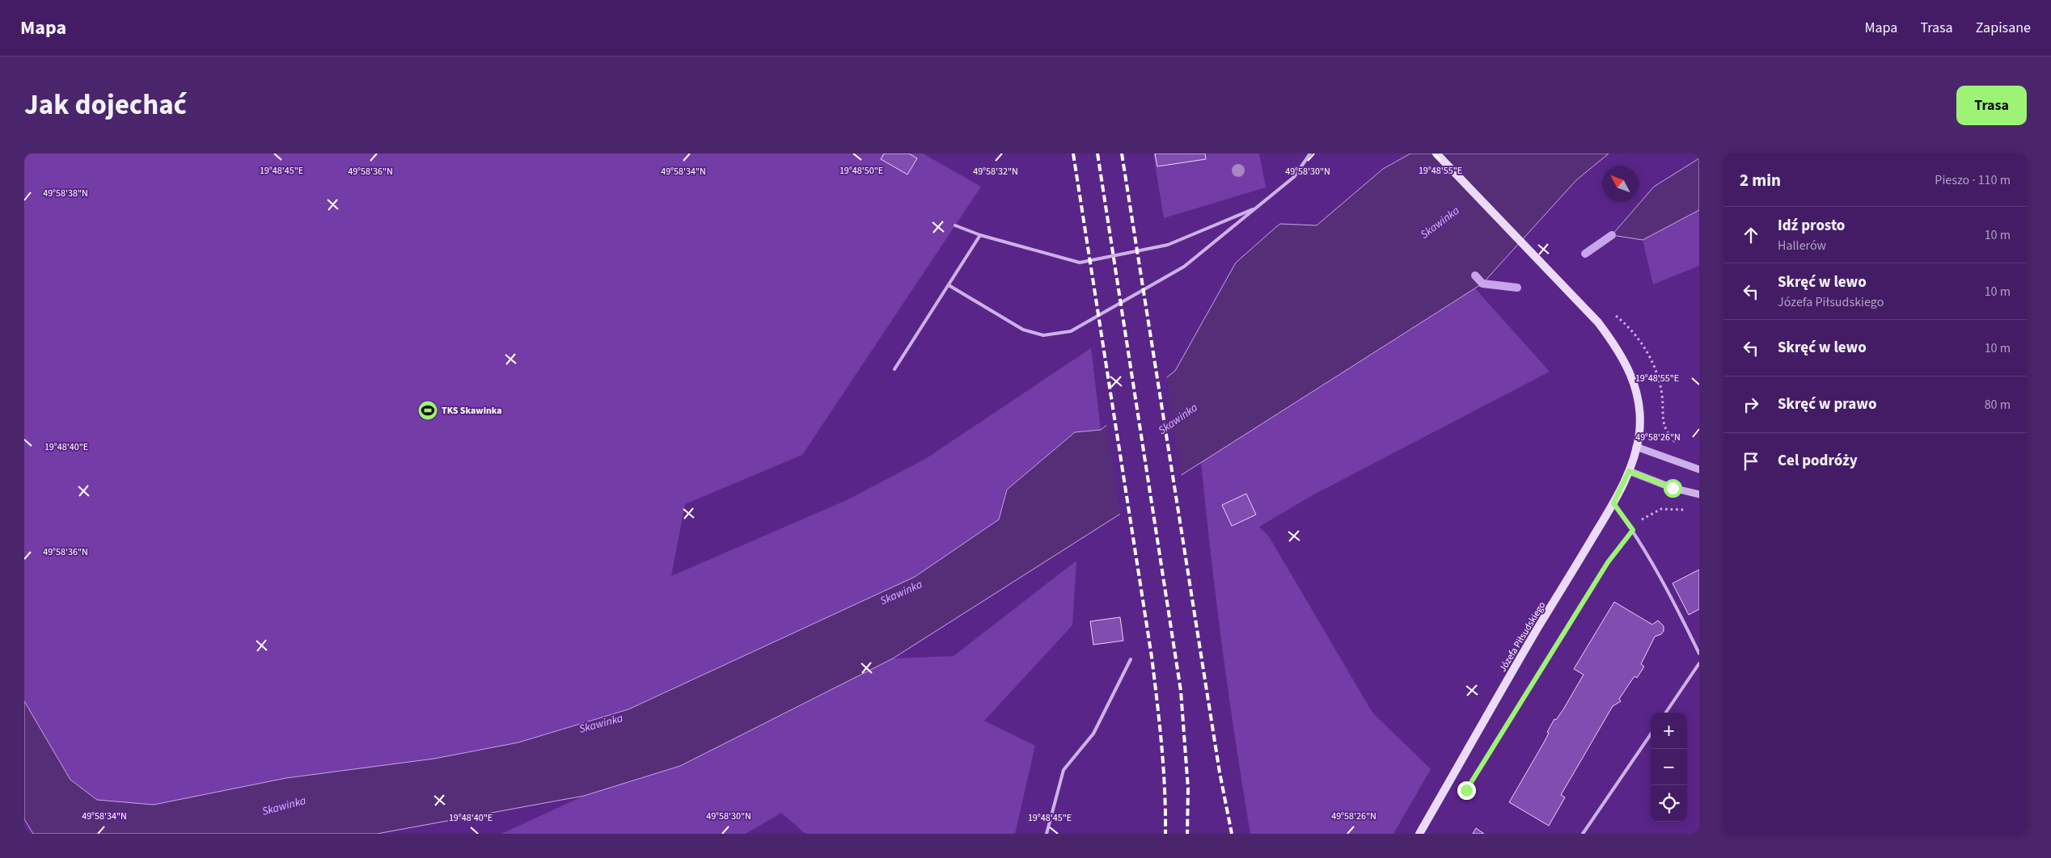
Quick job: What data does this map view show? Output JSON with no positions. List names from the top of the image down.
{
  "streets": {
    "main road": ["Józefa Piłsudskiego"]
  },
  "water": ["Skawinka"],
  "places": {
    "sports": ["TKS Skawinka"]
  },
  "north": "top left",
  "page": {
    "header": "Mapa",
    "nav": ["Mapa", "Trasa", "Zapisane"],
    "title": "Jak dojechać",
    "buttons": "Trasa",
    "heading": ["2 min", "Pieszo · 110 m"],
    "list": [
      ["Idź prosto", "Hallerów", "10 m"],
      ["Skręć w lewo", "Józefa Piłsudskiego", "10 m"],
      ["Skręć w lewo", "10 m"],
      ["Skręć w prawo", "80 m"],
      "Cel podróży"
    ],
    "map_buttons": ["+", "−"]
  },
  "coordinates": [
    "19°48'45\"E",
    "19°48'50\"E",
    "19°48'55\"E",
    "49°58'36\"N",
    "49°58'34\"N",
    "49°58'32\"N",
    "49°58'30\"N",
    "49°58'38\"N",
    "49°58'26\"N",
    "19°48'40\"E"
  ]
}
